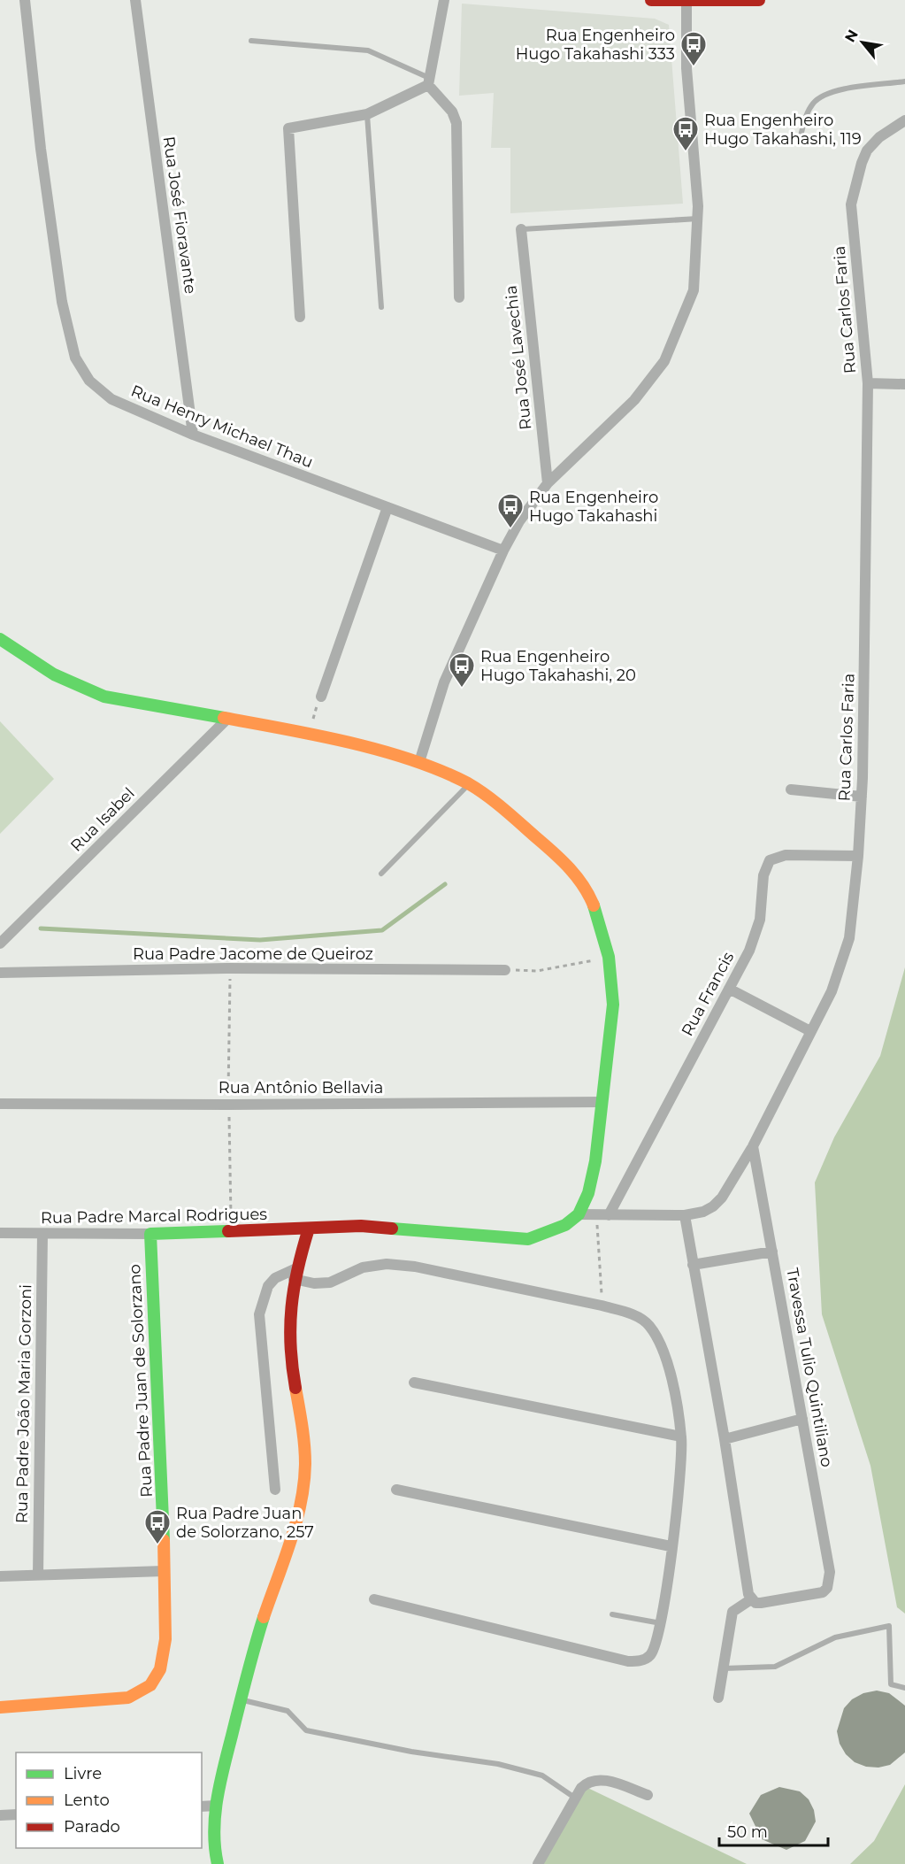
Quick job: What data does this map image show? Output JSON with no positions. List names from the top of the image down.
{
  "streets": {
    "main road": ["Rua Padre Marcal Rodrigues", "Rua Padre Juan de Solorzano"],
    "street": [
      "Rua José Fioravante",
      "Rua Carlos Faria",
      "Rua José Lavechia",
      "Rua Henry Michael Thau",
      "Rua Isabel",
      "Rua Padre Jacome de Queiroz",
      "Rua Francis",
      "Rua Antônio Bellavia",
      "Travessa Tulio Quintiliano",
      "Rua Padre João Maria Gorzoni"
    ]
  },
  "crossings": [
    ["Rua José Fioravante", "Rua Henry Michael Thau"],
    ["Rua Carlos Faria", "Rua Francis"],
    ["Rua Carlos Faria", "Rua Padre Marcal Rodrigues"],
    ["Rua Carlos Faria", "Travessa Tulio Quintiliano"],
    ["Rua Padre Marcal Rodrigues", "Rua Padre Juan de Solorzano"],
    ["Rua Padre Marcal Rodrigues", "Rua Padre João Maria Gorzoni"]
  ],
  "places": {
    "bus stop": [
      "Rua Engenheiro Hugo Takahashi 333",
      "Rua Engenheiro Hugo Takahashi, 119",
      "Rua Engenheiro Hugo Takahashi",
      "Rua Engenheiro Hugo Takahashi, 20",
      "Rua Padre Juan de Solorzano, 257"
    ]
  },
  "legend": ["Livre", "Lento", "Parado"],
  "scale_bar": "50 m",
  "north": "top left"
}
